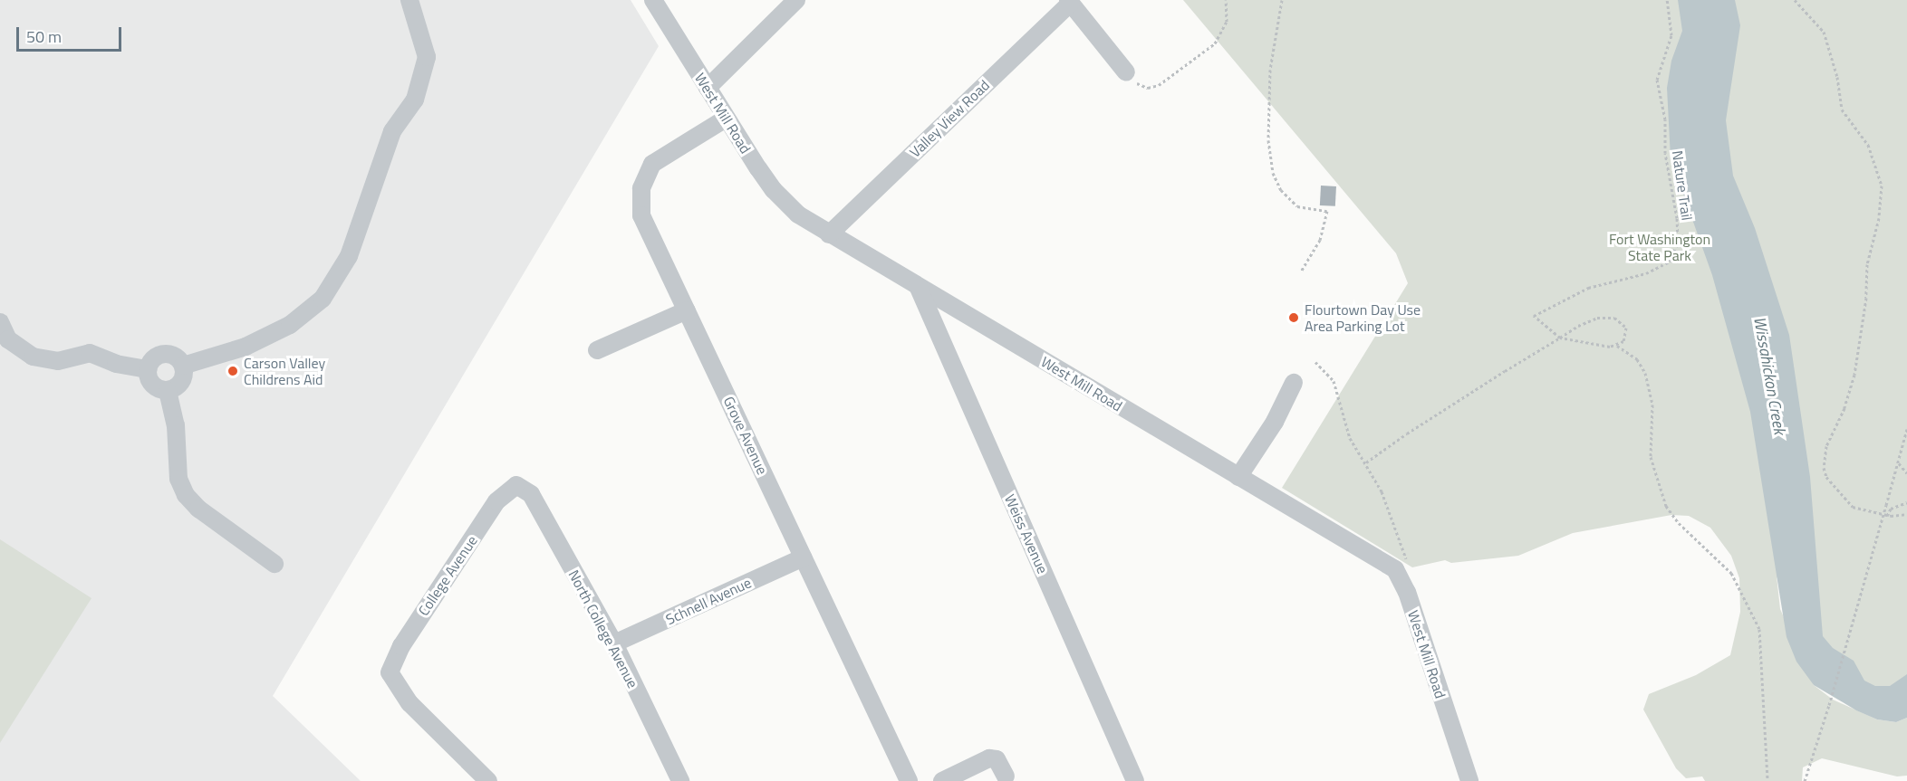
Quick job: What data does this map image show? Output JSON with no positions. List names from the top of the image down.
{
  "streets": {
    "street": [
      "West Mill Road",
      "Valley View Road",
      "Grove Avenue",
      "Weiss Avenue",
      "College Avenue",
      "Schnell Avenue",
      "North College Avenue"
    ],
    "path": ["Nature Trail"]
  },
  "crossings": [
    ["West Mill Road", "Valley View Road"],
    ["West Mill Road", "Grove Avenue"],
    ["West Mill Road", "Weiss Avenue"],
    ["Grove Avenue", "Schnell Avenue"],
    ["College Avenue", "North College Avenue"],
    ["Schnell Avenue", "North College Avenue"]
  ],
  "water": ["Wissahickon Creek"],
  "parks": ["Fort Washington State Park"],
  "places": ["Flourtown Day Use Area Parking Lot", "Carson Valley Childrens Aid"],
  "scale_bar": "50 m"
}
